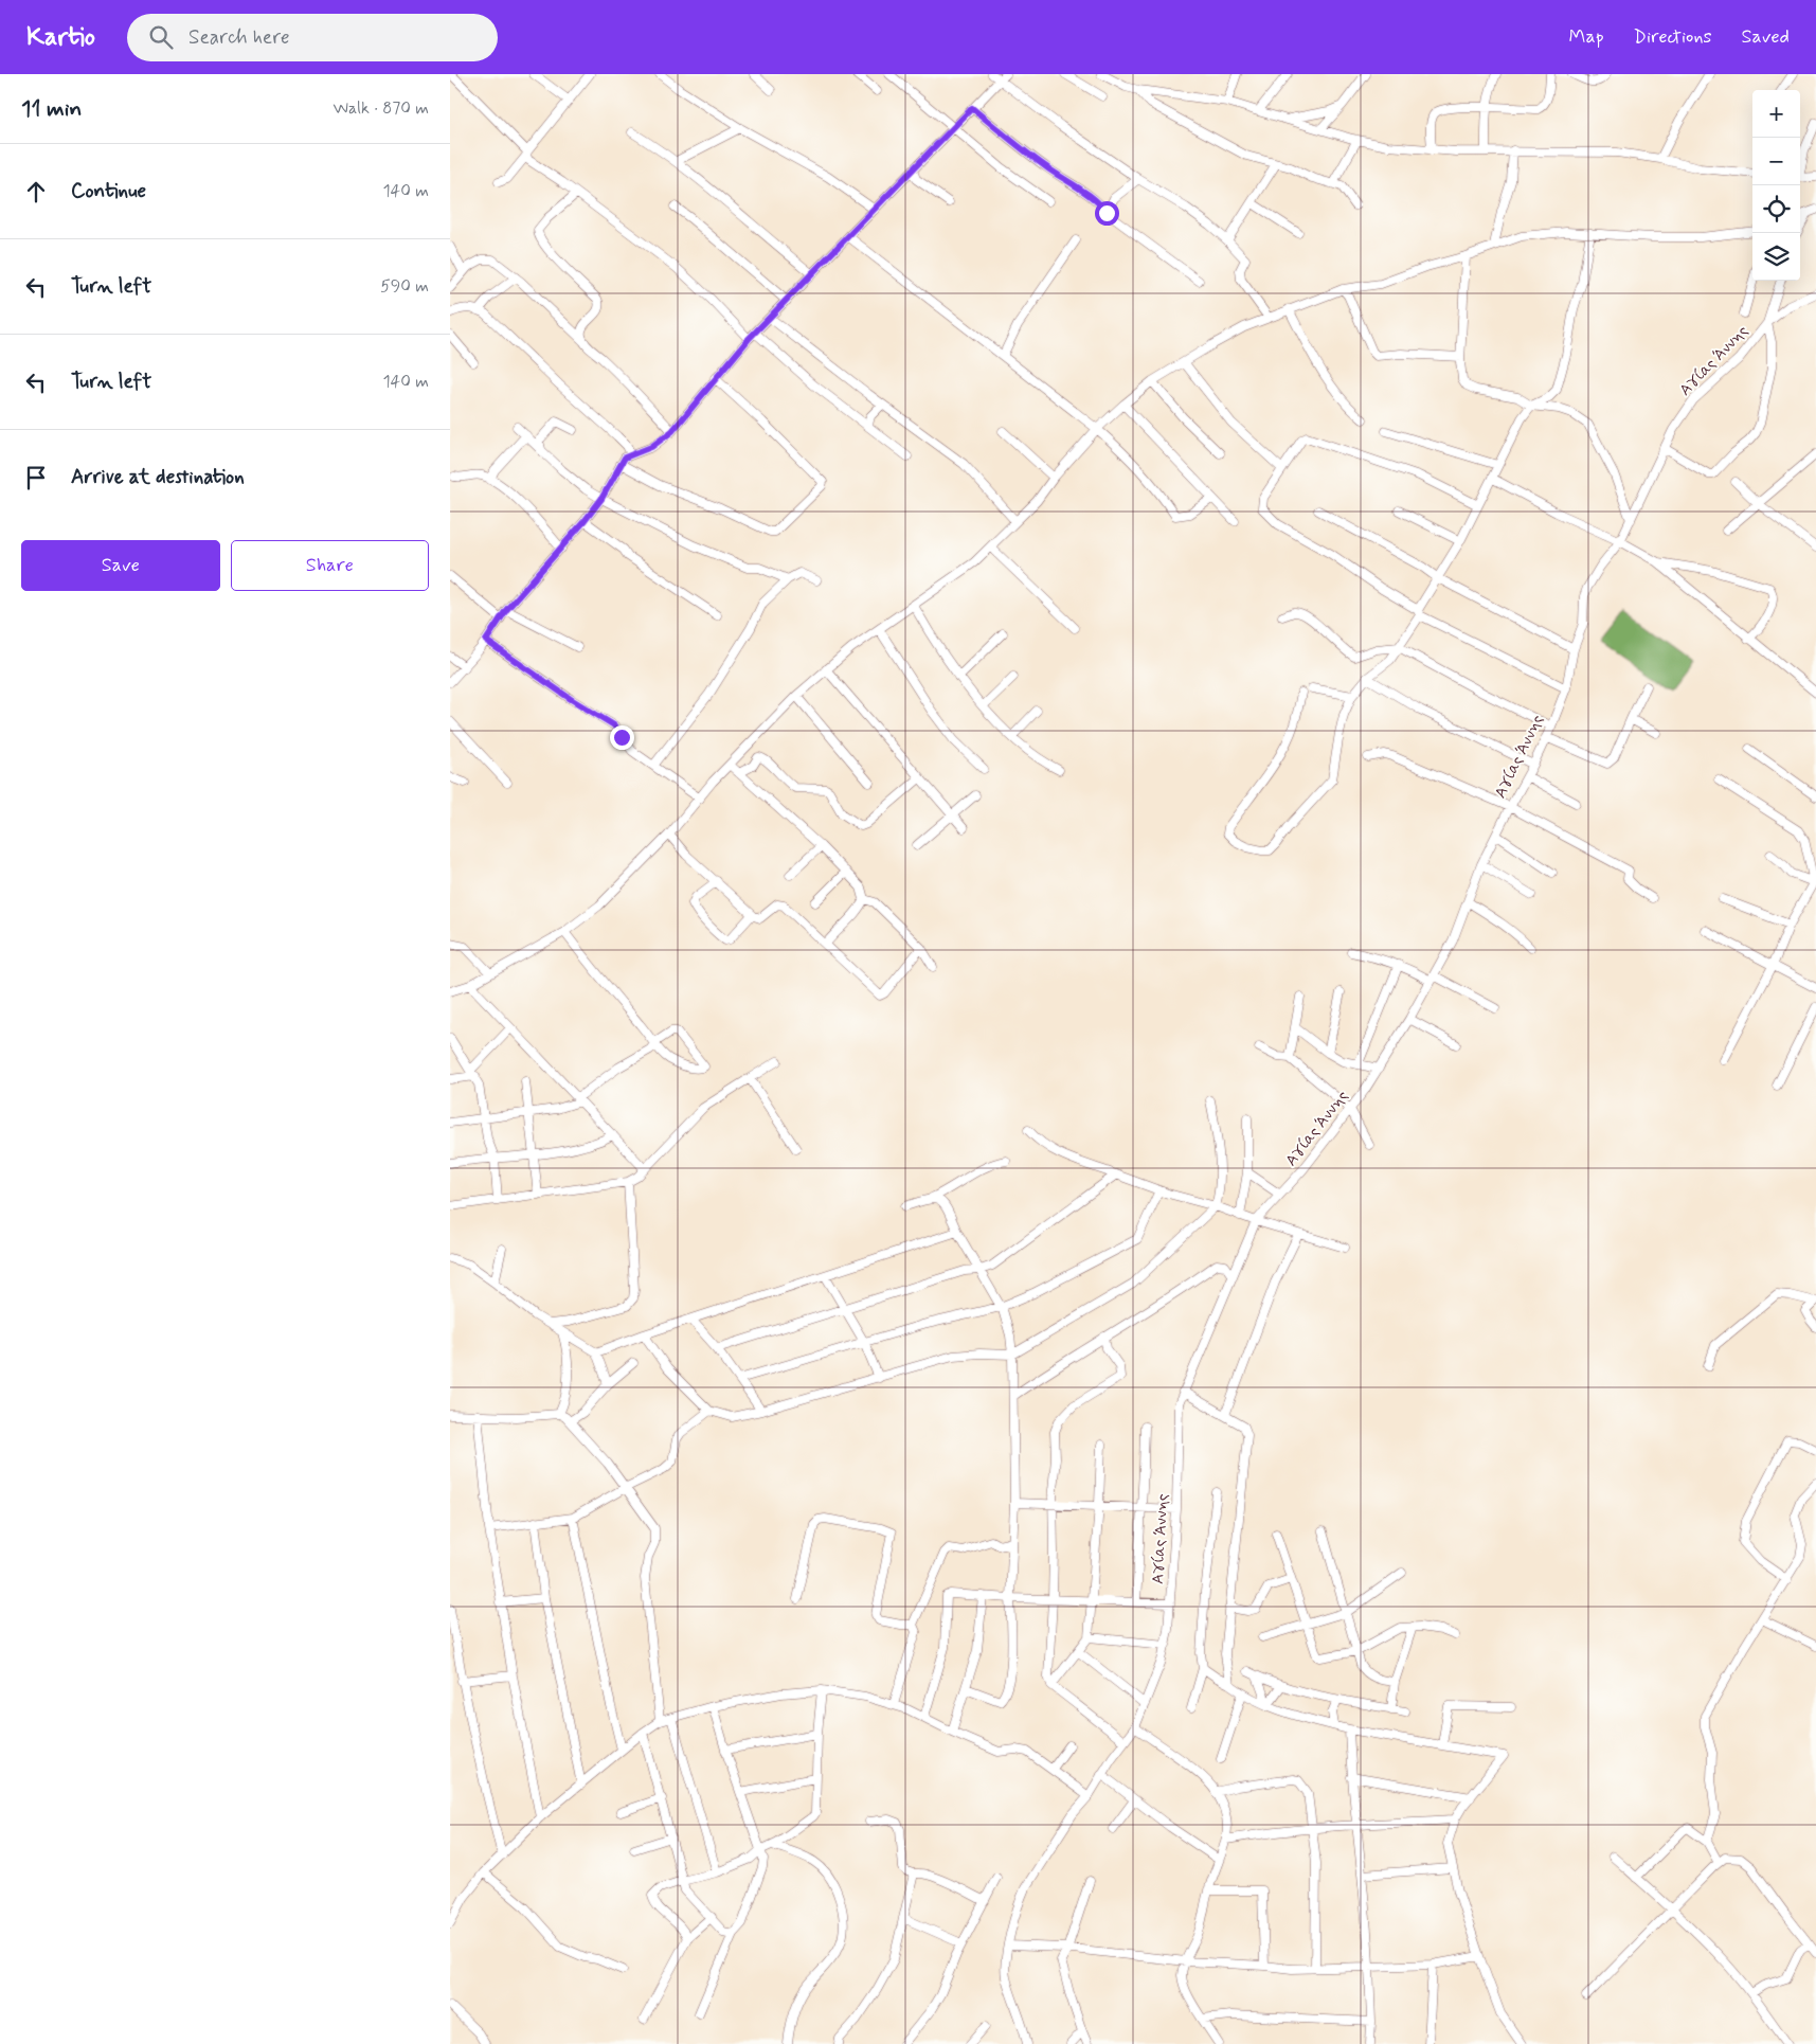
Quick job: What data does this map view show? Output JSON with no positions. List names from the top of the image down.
{
  "streets": {
    "street": ["Αγίας Άννης"]
  },
  "page": {
    "header": "Kartio",
    "search": "Search here",
    "nav": ["Map", "Directions", "Saved"],
    "heading": ["11 min", "Walk · 870 m"],
    "map_buttons": ["+", "−"],
    "list": [
      ["Continue", "140 m"],
      ["Turn left", "590 m"],
      ["Turn left", "140 m"],
      "Arrive at destination"
    ],
    "buttons": ["Save", "Share"]
  }
}
